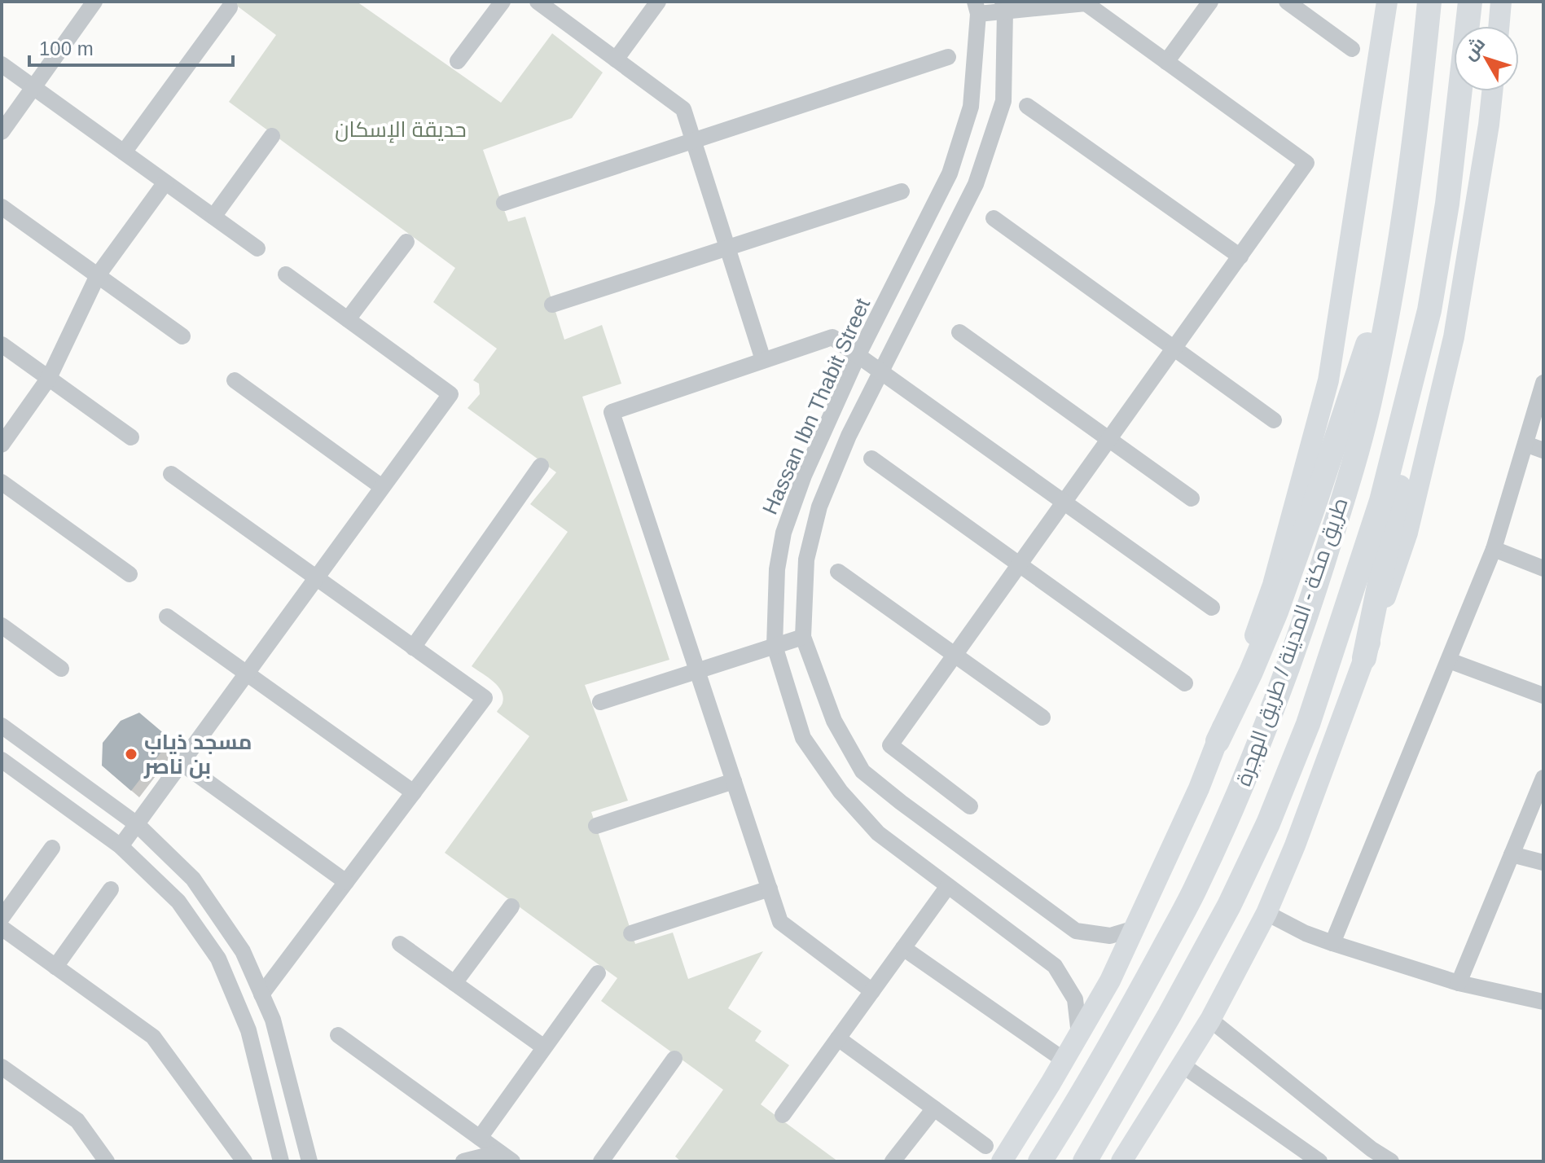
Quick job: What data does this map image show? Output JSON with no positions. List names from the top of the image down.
{
  "streets": {
    "highway": ["طريق مكة - المدينة / طريق الهجرة"],
    "street": ["Hassan Ibn Thabit Street"]
  },
  "parks": ["حديقة الإسكان"],
  "places": ["مسجد ذياب بن ناصر"],
  "scale_bar": "100 m",
  "north": "top left"
}
